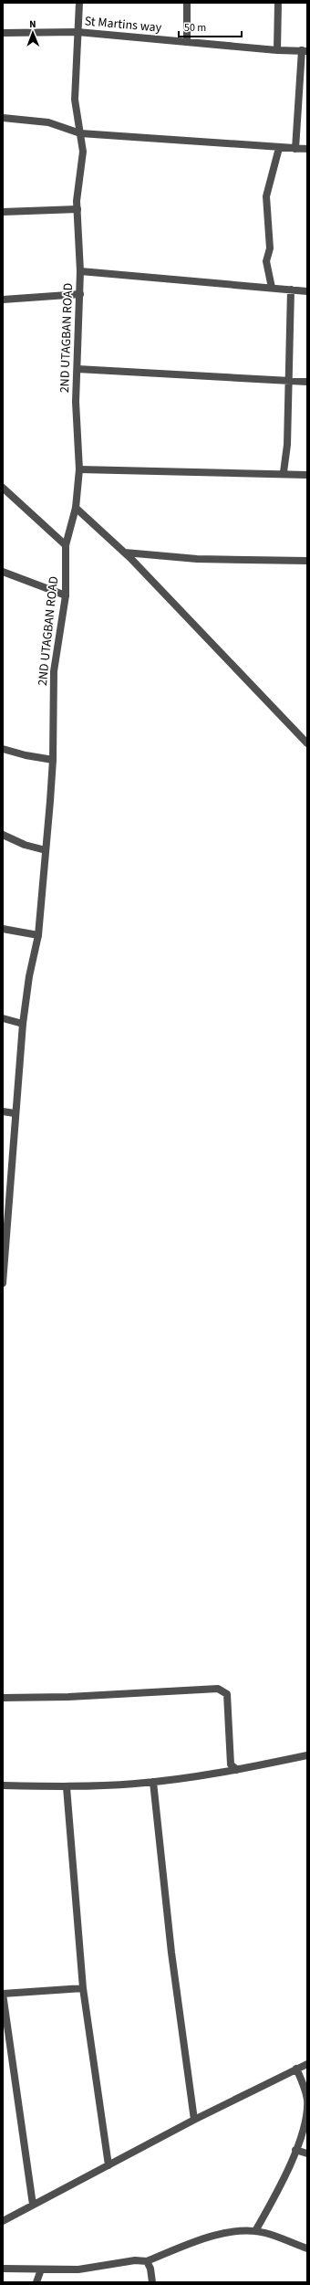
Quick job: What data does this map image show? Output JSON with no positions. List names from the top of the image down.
{
  "streets": {
    "street": ["St Martins way", "2ND UTAGBAN ROAD"]
  },
  "crossings": [
    ["St Martins way", "2ND UTAGBAN ROAD"]
  ],
  "scale_bar": "50 m",
  "north": "top"
}
